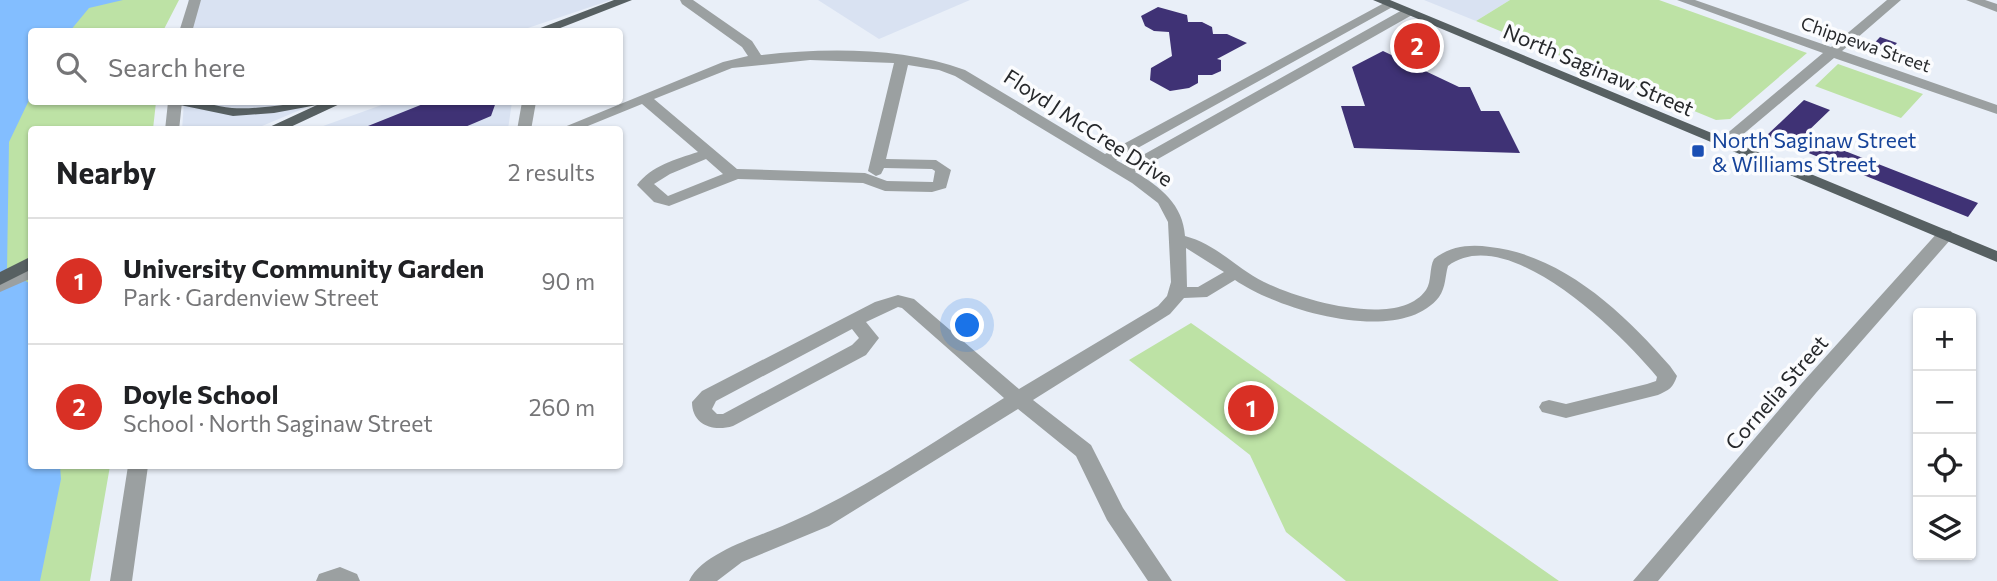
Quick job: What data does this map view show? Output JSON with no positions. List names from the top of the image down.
{
  "streets": {
    "main road": ["North Saginaw Street"],
    "street": ["Chippewa Street", "Floyd J McCree Drive", "Cornelia Street"]
  },
  "crossings": [
    ["North Saginaw Street", "Cornelia Street"]
  ],
  "places": {
    "transit": ["North Saginaw Street & Williams Street"]
  },
  "page": {
    "pins": ["2", "1"],
    "search": "Search here",
    "heading": ["Nearby", "2 results"],
    "list": [
      {
        "mark": "1",
        "name": "University Community Garden",
        "note": "Park · Gardenview Street",
        "value": "90 m"
      },
      {
        "mark": "2",
        "name": "Doyle School",
        "note": "School · North Saginaw Street",
        "value": "260 m"
      }
    ],
    "map_buttons": ["+", "−"]
  }
}
